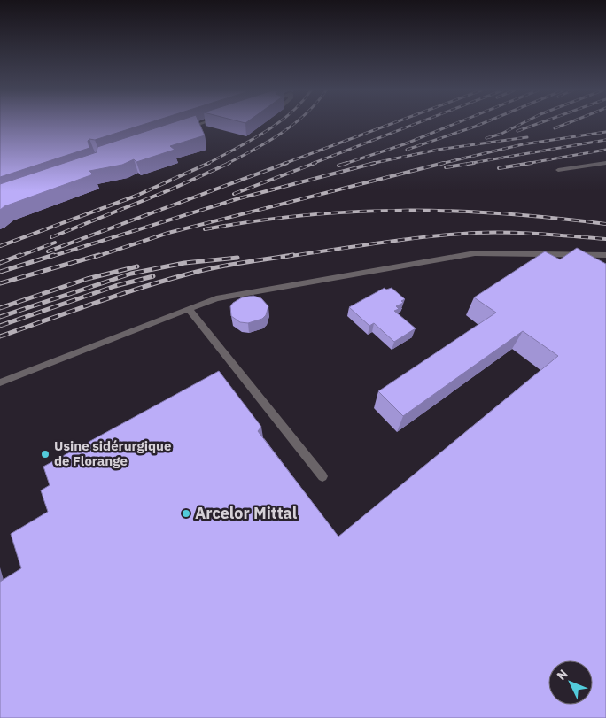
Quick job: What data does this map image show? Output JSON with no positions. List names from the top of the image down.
{
  "places": ["Usine sidérurgique de Florange", "Arcelor Mittal"],
  "north": "top left"
}
